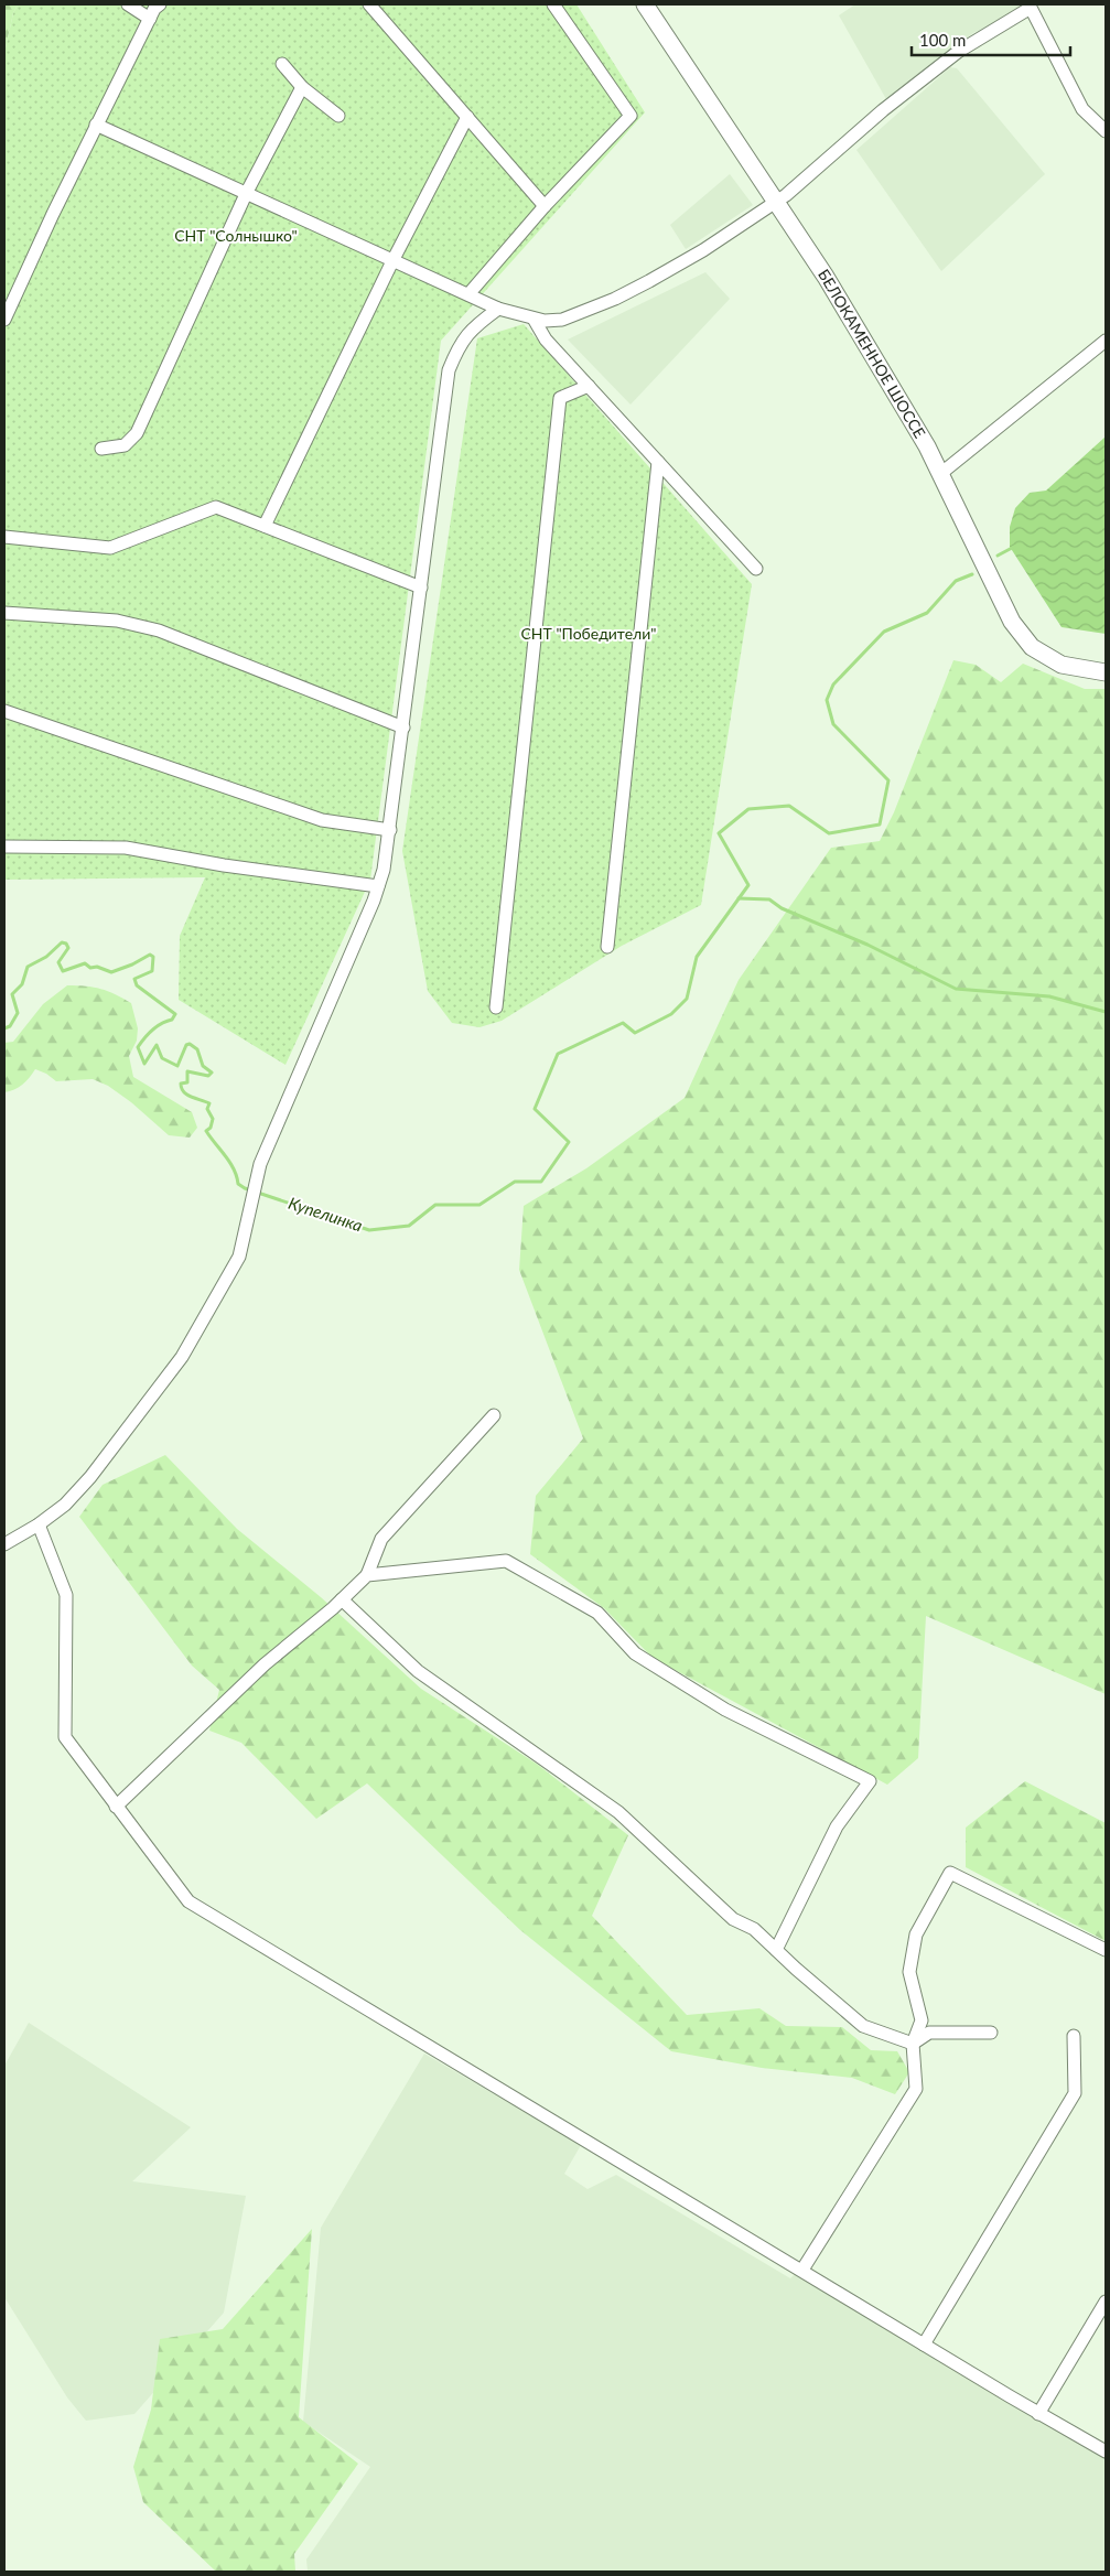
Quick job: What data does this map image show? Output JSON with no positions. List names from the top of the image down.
{
  "streets": {
    "main road": ["БЕЛОКАМЕННОЕ ШОССЕ"]
  },
  "water": ["Купелинка"],
  "parks": ["СНТ \"Солнышко\"", "СНТ \"Победители\""],
  "scale_bar": "100 m"
}
